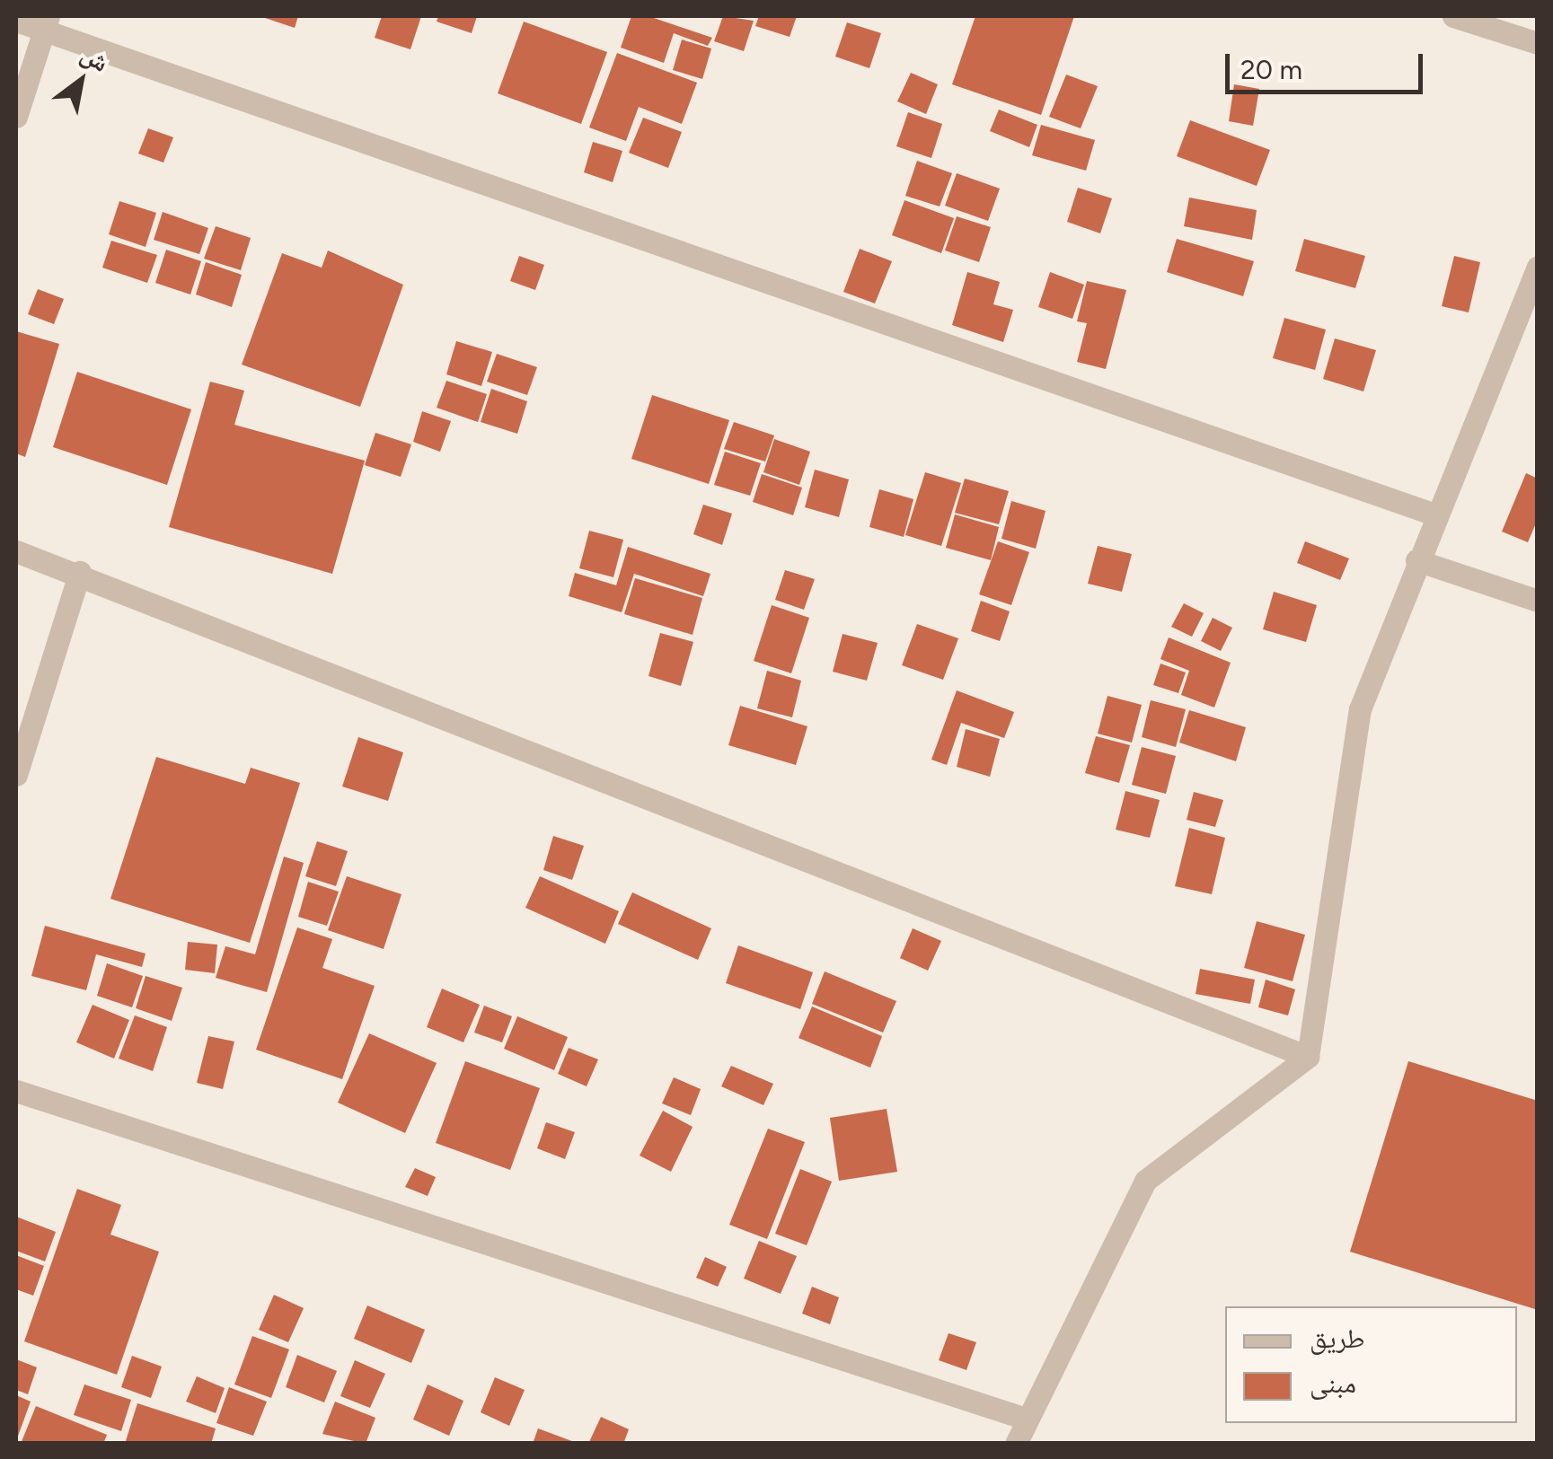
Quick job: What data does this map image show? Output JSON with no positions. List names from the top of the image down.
{
  "legend": ["طريق", "مبنى"],
  "scale_bar": "20 m",
  "north": "top right"
}
